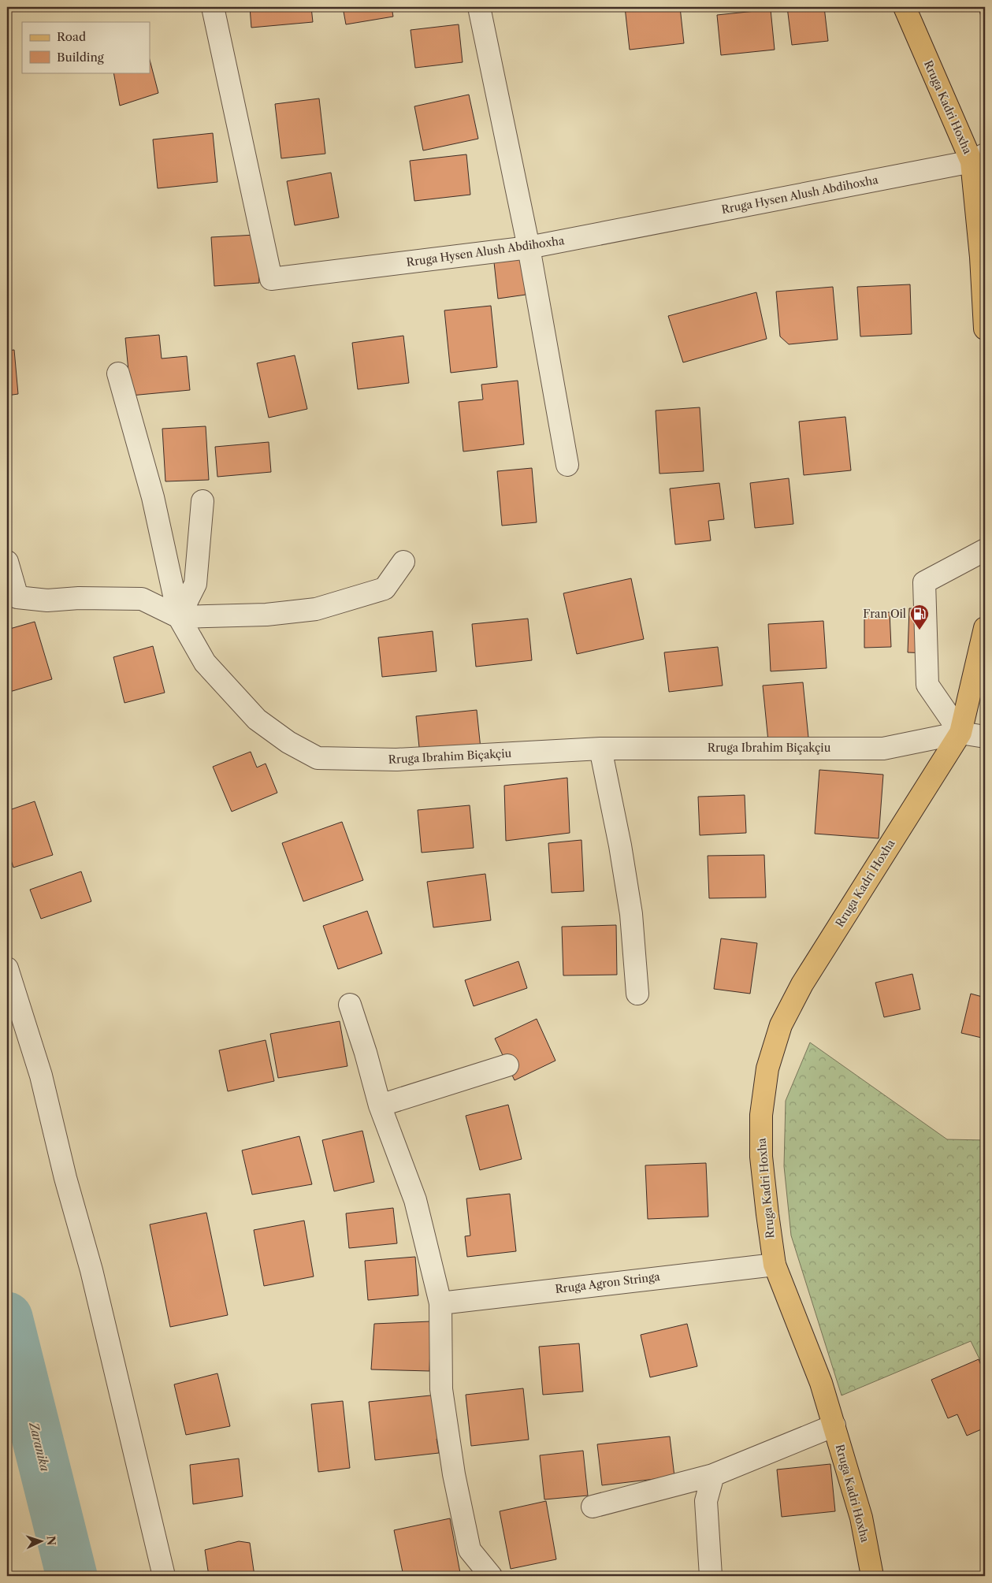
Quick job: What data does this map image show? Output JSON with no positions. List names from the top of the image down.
{
  "streets": {
    "main road": ["Rruga Kadri Hoxha"],
    "street": ["Rruga Hysen Alush Abdihoxha", "Rruga Ibrahim Biçakçiu", "Rruga Agron Stringa"]
  },
  "crossings": [
    ["Rruga Kadri Hoxha", "Rruga Hysen Alush Abdihoxha"],
    ["Rruga Kadri Hoxha", "Rruga Ibrahim Biçakçiu"],
    ["Rruga Kadri Hoxha", "Rruga Agron Stringa"]
  ],
  "water": ["Zaranika"],
  "places": {
    "fuel station": ["Fran Oil"]
  },
  "legend": ["Road", "Building"],
  "north": "right"
}
